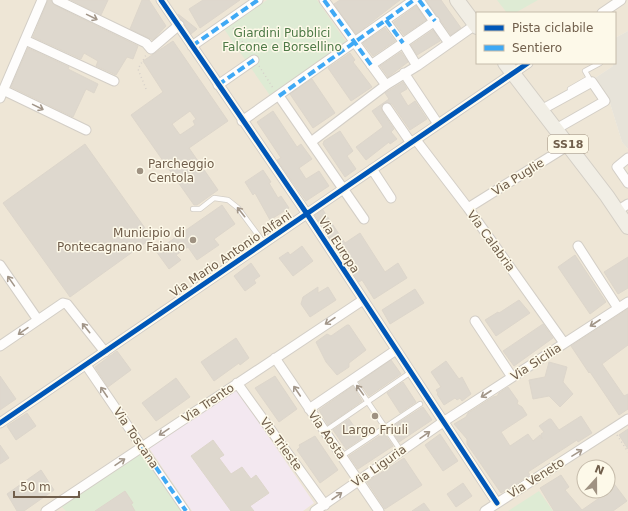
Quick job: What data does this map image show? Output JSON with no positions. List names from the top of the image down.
{
  "streets": {
    "main road": ["SS18"],
    "street": [
      "Via Puglie",
      "Via Calabria",
      "Via Europa",
      "Via Mario Antonio Alfani",
      "Via Sicilia",
      "Via Trento",
      "Via Aosta",
      "Via Toscana",
      "Via Trieste",
      "Via Liguria",
      "Via Veneto"
    ]
  },
  "crossings": [
    ["SS18", "Via Puglie"],
    ["SS18", "Via Mario Antonio Alfani"],
    ["Via Puglie", "Via Calabria"],
    ["Via Calabria", "Via Mario Antonio Alfani"],
    ["Via Calabria", "Via Sicilia"],
    ["Via Europa", "Via Mario Antonio Alfani"],
    ["Via Europa", "Via Sicilia"],
    ["Via Europa", "Via Trento"],
    ["Via Europa", "Via Liguria"],
    ["Via Europa", "Via Veneto"],
    ["Via Mario Antonio Alfani", "Via Toscana"],
    ["Via Sicilia", "Via Liguria"],
    ["Via Trento", "Via Aosta"],
    ["Via Trento", "Via Toscana"],
    ["Via Trento", "Via Trieste"],
    ["Via Aosta", "Via Liguria"],
    ["Via Trieste", "Via Liguria"]
  ],
  "one_way": [
    "Via Sicilia",
    "Via Toscana",
    "Via Liguria",
    "Via Veneto"
  ],
  "parks": ["Giardini Pubblici Falcone e Borsellino"],
  "places": ["Parcheggio Centola", "Municipio di Pontecagnano Faiano", "Largo Friuli"],
  "legend": ["Pista ciclabile", "Sentiero"],
  "scale_bar": "50 m",
  "north": "top"
}
